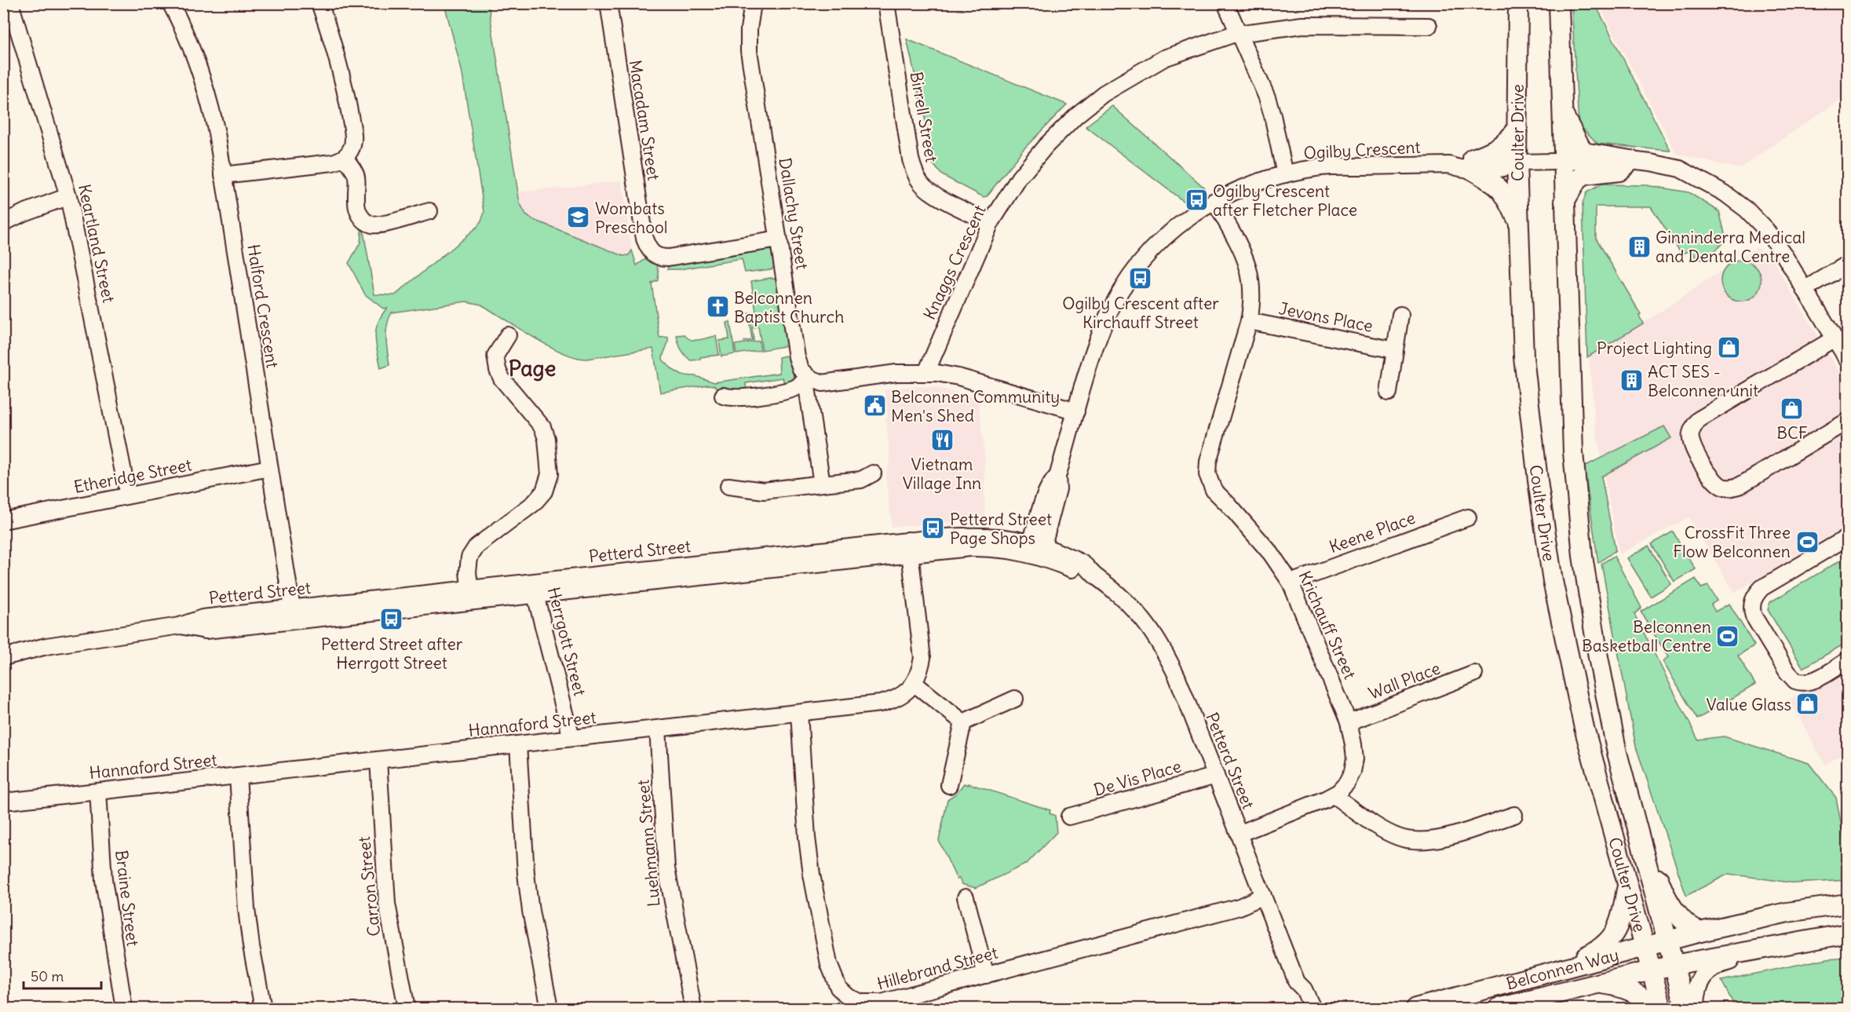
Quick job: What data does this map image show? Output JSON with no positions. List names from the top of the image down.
{
  "streets": {
    "main road": ["Coulter Drive", "Belconnen Way"],
    "street": [
      "Birrell Street",
      "Macadam Street",
      "Ogilby Crescent",
      "Dallachy Street",
      "Keartland Street",
      "Knaggs Crescent",
      "Halford Crescent",
      "Jevons Place",
      "Etheridge Street",
      "Keene Place",
      "Petterd Street",
      "Krichauff Street",
      "Herrgott Street",
      "Wall Place",
      "Hannaford Street",
      "De Vis Place",
      "Luehmann Street",
      "Carron Street",
      "Braine Street",
      "Hillebrand Street"
    ]
  },
  "crossings": [
    ["Birrell Street", "Knaggs Crescent"],
    ["Macadam Street", "Dallachy Street"],
    ["Coulter Drive", "Ogilby Crescent"],
    ["Coulter Drive", "Belconnen Way"],
    ["Ogilby Crescent", "Petterd Street"],
    ["Ogilby Crescent", "Krichauff Street"],
    ["Keartland Street", "Etheridge Street"],
    ["Halford Crescent", "Etheridge Street"],
    ["Halford Crescent", "Petterd Street"],
    ["Jevons Place", "Krichauff Street"],
    ["Keene Place", "Krichauff Street"],
    ["Petterd Street", "Krichauff Street"],
    ["Petterd Street", "Herrgott Street"],
    ["Petterd Street", "Hannaford Street"],
    ["Petterd Street", "De Vis Place"],
    ["Petterd Street", "Hillebrand Street"],
    ["Krichauff Street", "Wall Place"],
    ["Herrgott Street", "Hannaford Street"],
    ["Hannaford Street", "Luehmann Street"],
    ["Hannaford Street", "Carron Street"],
    ["Hannaford Street", "Braine Street"],
    ["Hannaford Street", "Hillebrand Street"]
  ],
  "districts": ["Page"],
  "places": {
    "bus stop": [
      "Ogilby Crescent after Fletcher Place",
      "Ogilby Crescent after Kirchauff Street",
      "Petterd Street Page Shops",
      "Petterd Street after Herrgott Street"
    ],
    "school or university": ["Wombats Preschool"],
    "building": ["Ginninderra Medical and Dental Centre", "ACT SES - Belconnen unit"],
    "church": ["Belconnen Baptist Church"],
    "shop": ["Project Lighting", "BCF", "Value Glass"],
    "public building": ["Belconnen Community Men's Shed"],
    "restaurant": ["Vietnam Village Inn"],
    "sports": ["CrossFit Three Flow Belconnen", "Belconnen Basketball Centre"]
  },
  "scale_bar": "50 m"
}
